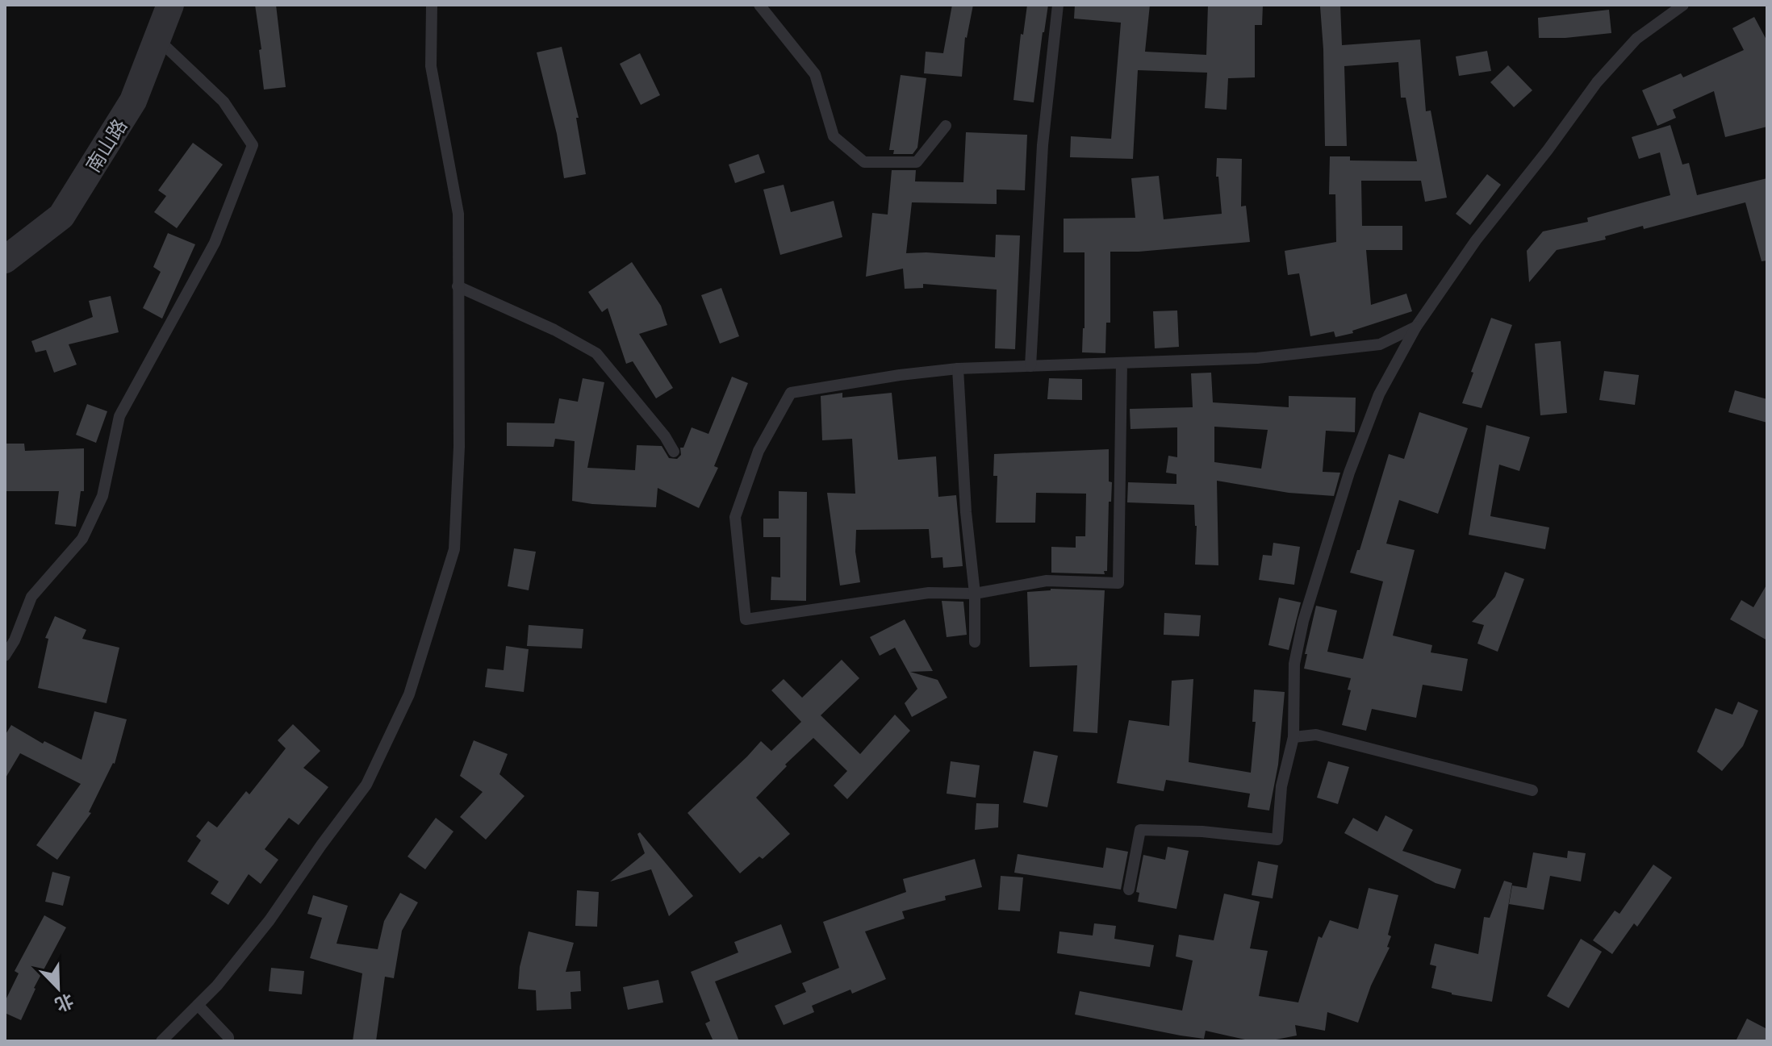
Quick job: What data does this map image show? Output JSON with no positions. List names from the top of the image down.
{
  "streets": {
    "street": ["南山路"]
  },
  "north": "bottom right"
}
